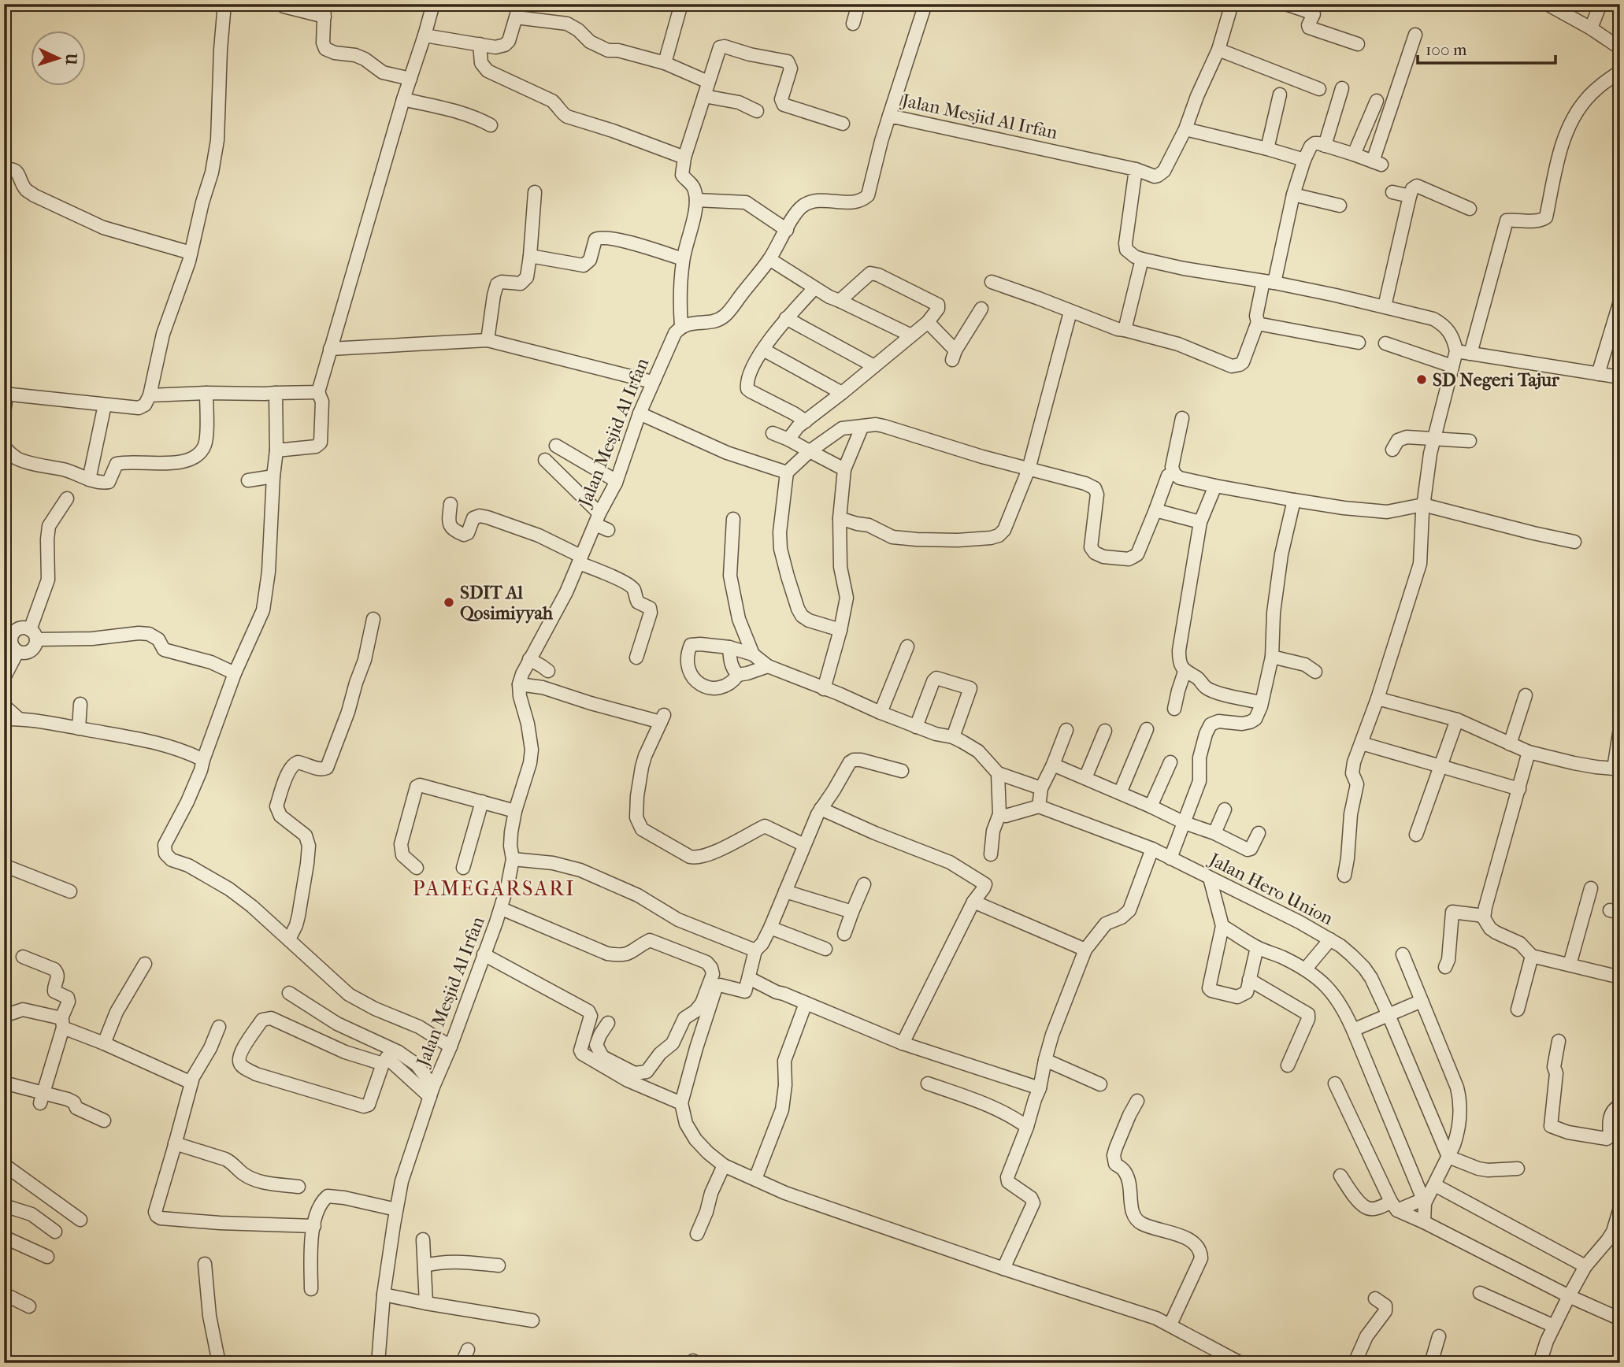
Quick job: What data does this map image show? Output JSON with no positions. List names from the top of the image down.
{
  "streets": {
    "street": ["Jalan Mesjid Al Irfan", "Jalan Hero Union"]
  },
  "districts": ["PAMEGARSARI"],
  "places": ["SD Negeri Tajur", "SDIT Al Qosimiyyah"],
  "scale_bar": "100 m",
  "north": "right"
}
